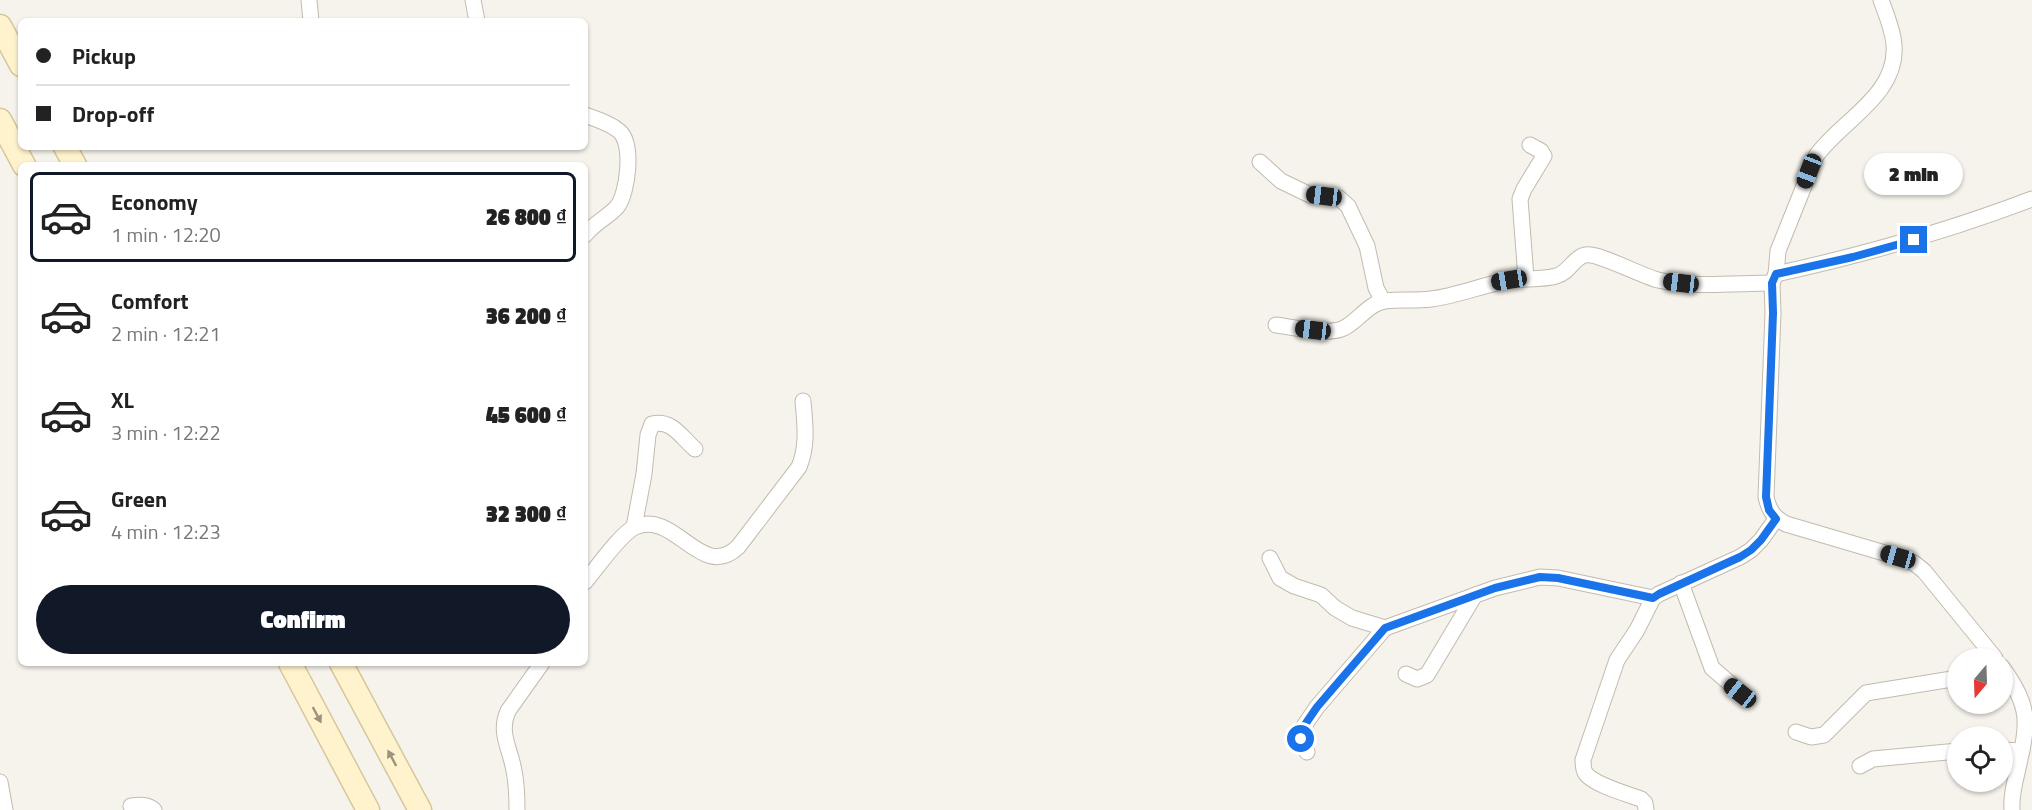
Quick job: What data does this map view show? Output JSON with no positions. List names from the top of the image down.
{
  "north": "bottom",
  "page": {
    "banner": ["Pickup", "Drop-off"],
    "bubble": "2 min",
    "list": [
      {
        "name": "Economy",
        "note": "1 min · 12:20",
        "value": "26 800 ₫"
      },
      {
        "name": "Comfort",
        "note": "2 min · 12:21",
        "value": "36 200 ₫"
      },
      {
        "name": "XL",
        "note": "3 min · 12:22",
        "value": "45 600 ₫"
      },
      {
        "name": "Green",
        "note": "4 min · 12:23",
        "value": "32 300 ₫"
      }
    ],
    "buttons": "Confirm"
  }
}
